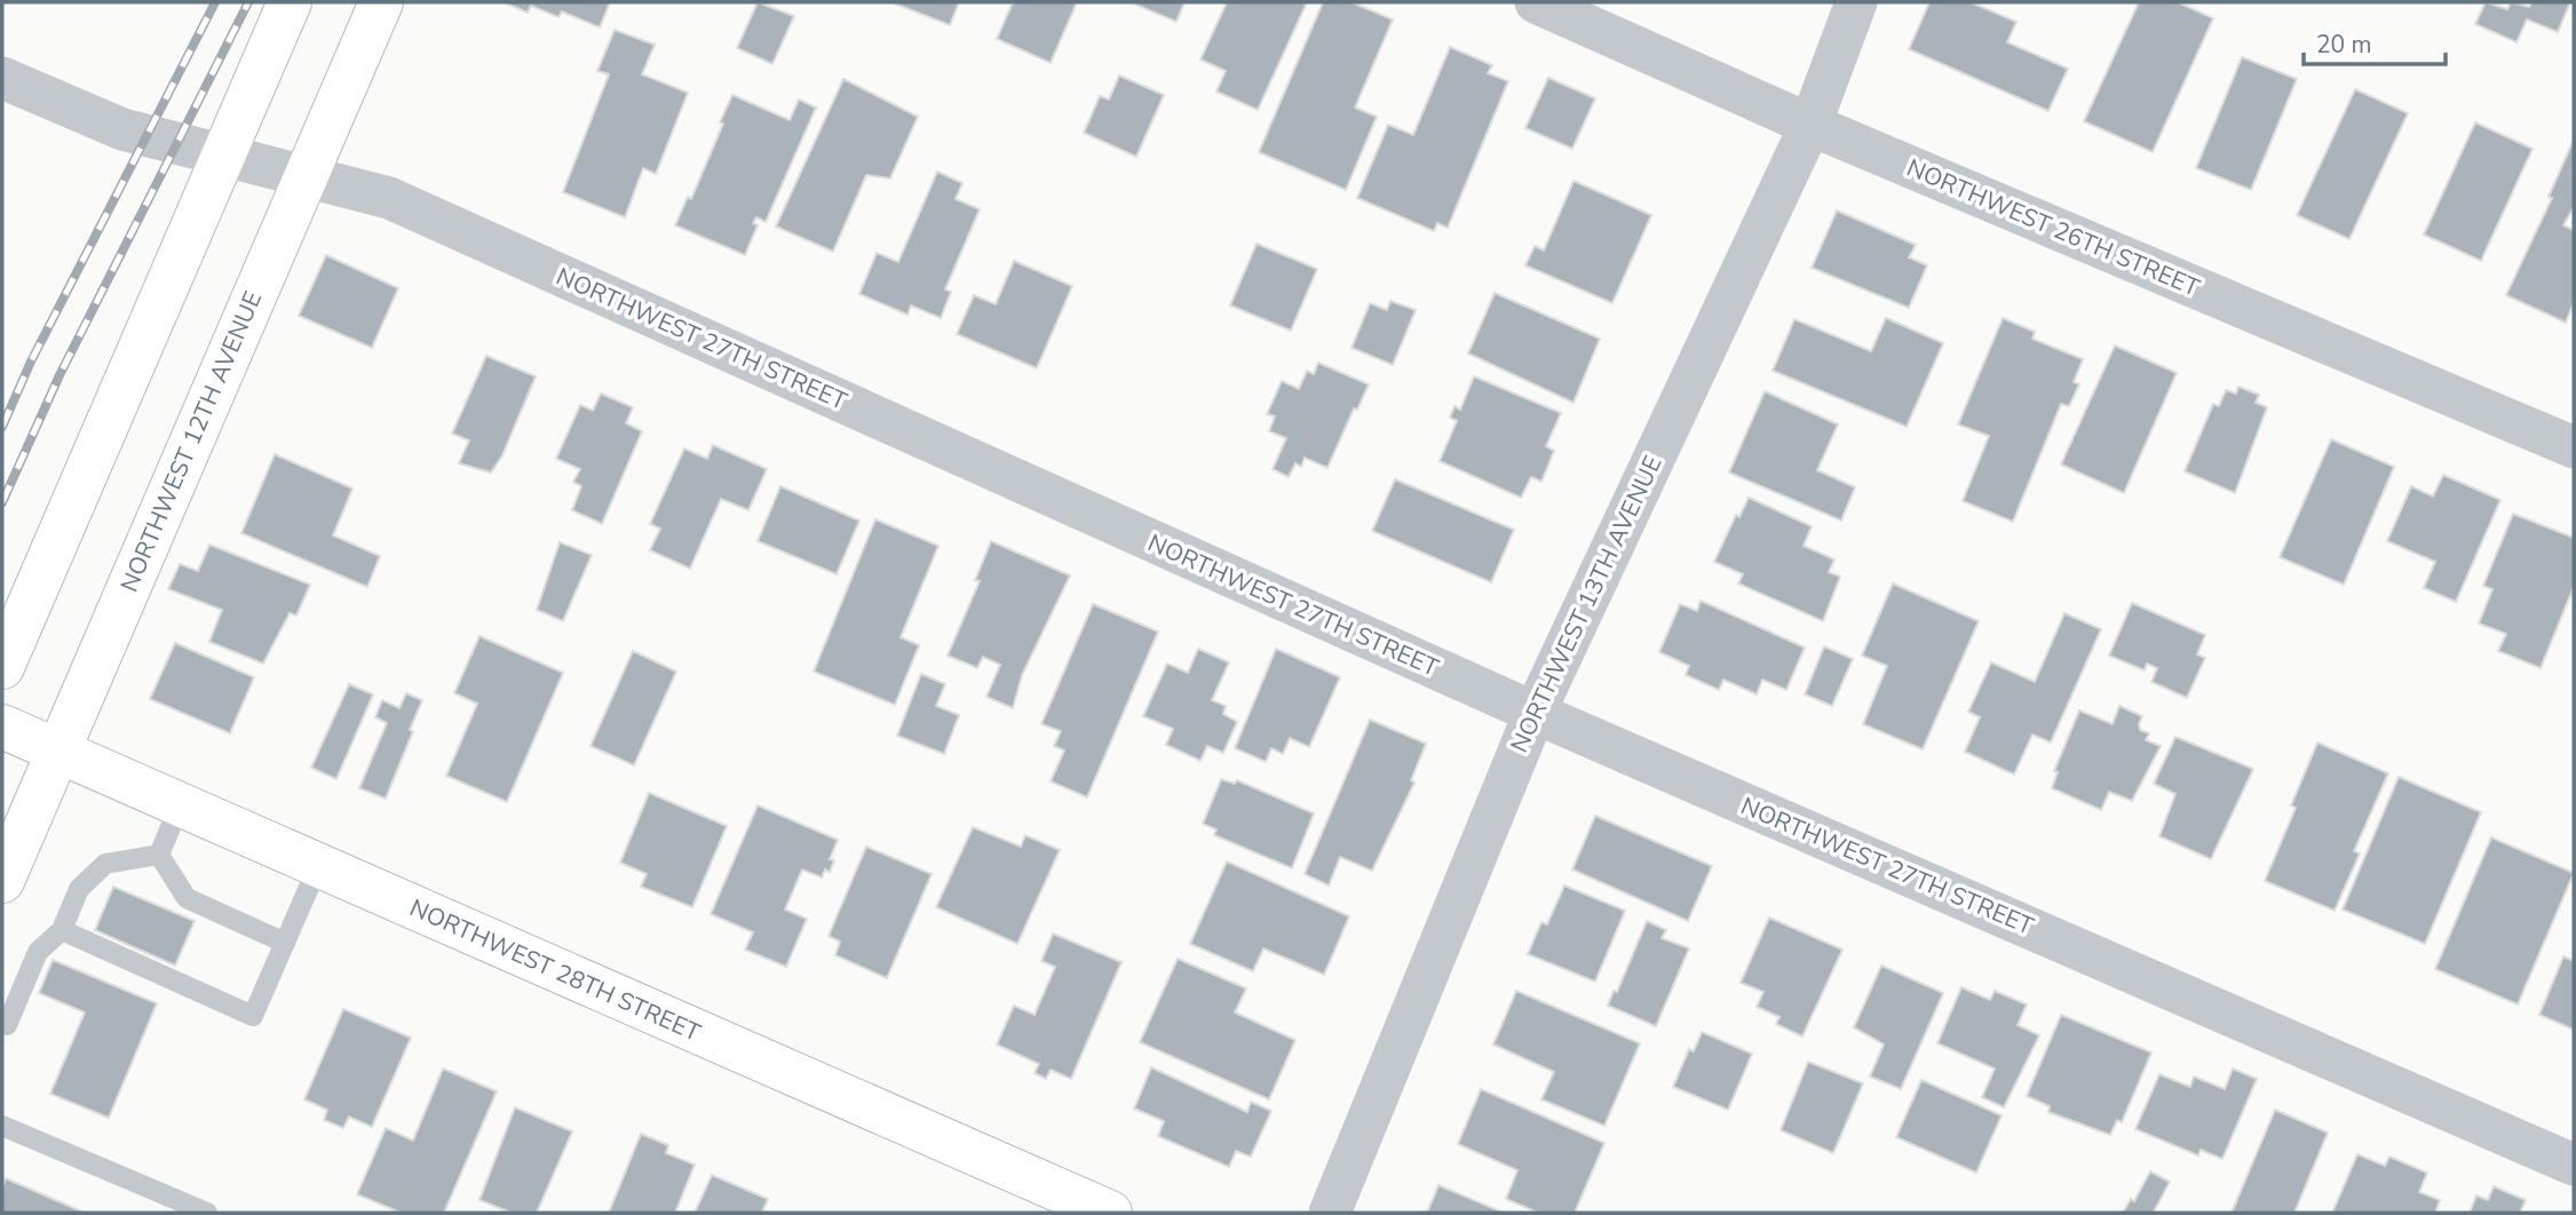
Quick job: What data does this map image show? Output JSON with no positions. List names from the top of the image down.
{
  "streets": {
    "main road": ["NORTHWEST 12TH AVENUE", "NORTHWEST 28TH STREET"],
    "street": ["NORTHWEST 26TH STREET", "NORTHWEST 27TH STREET", "NORTHWEST 13TH AVENUE"]
  },
  "crossings": [
    ["NORTHWEST 26TH STREET", "NORTHWEST 13TH AVENUE"],
    ["NORTHWEST 27TH STREET", "NORTHWEST 12TH AVENUE"],
    ["NORTHWEST 27TH STREET", "NORTHWEST 13TH AVENUE"],
    ["NORTHWEST 12TH AVENUE", "NORTHWEST 28TH STREET"]
  ],
  "scale_bar": "20 m"
}
